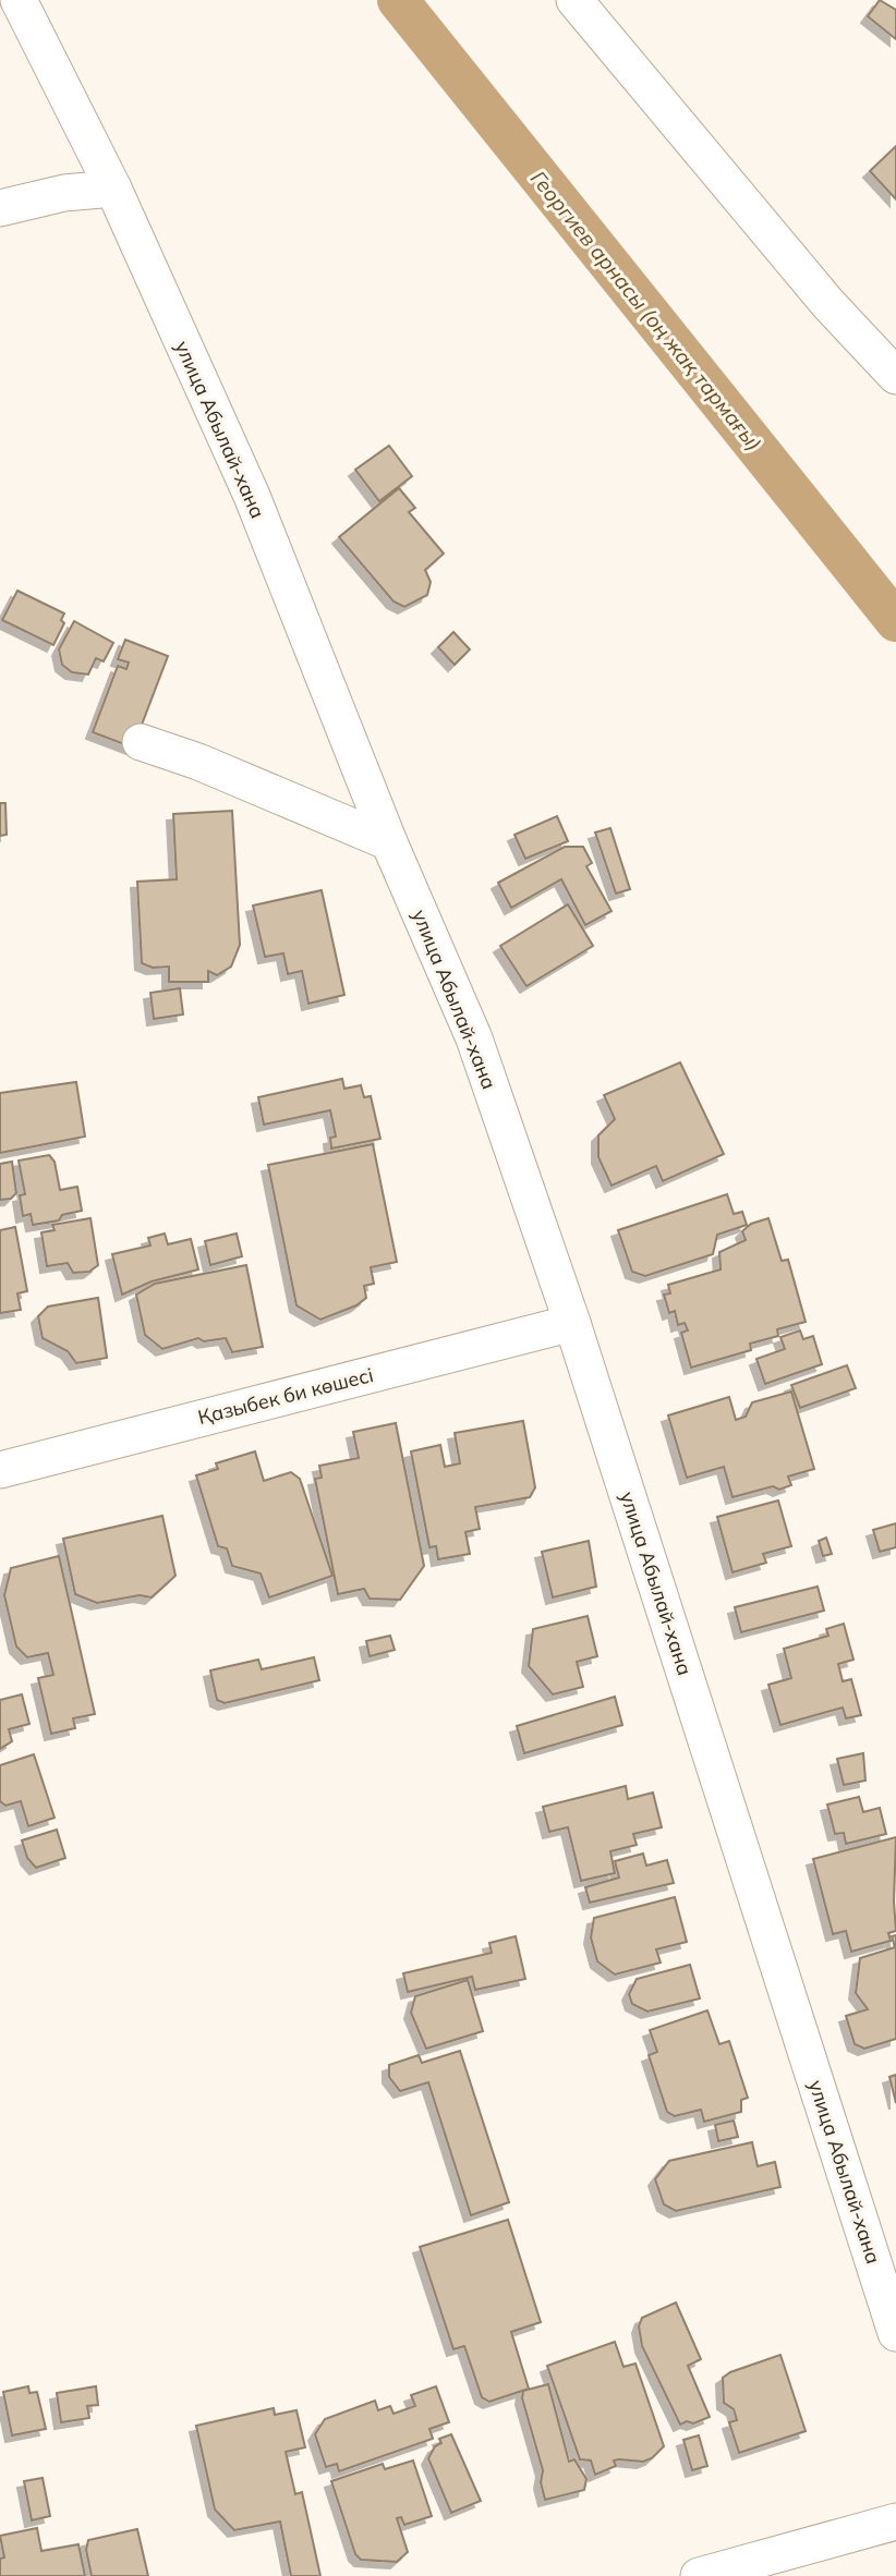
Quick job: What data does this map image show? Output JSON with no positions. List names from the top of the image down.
{
  "streets": {
    "street": ["улица Абылай-хана", "Қазыбек би көшесі"]
  },
  "crossings": [
    ["улица Абылай-хана", "Қазыбек би көшесі"]
  ],
  "water": ["Георгиев арнасы (оң жақ тармағы)"]
}
